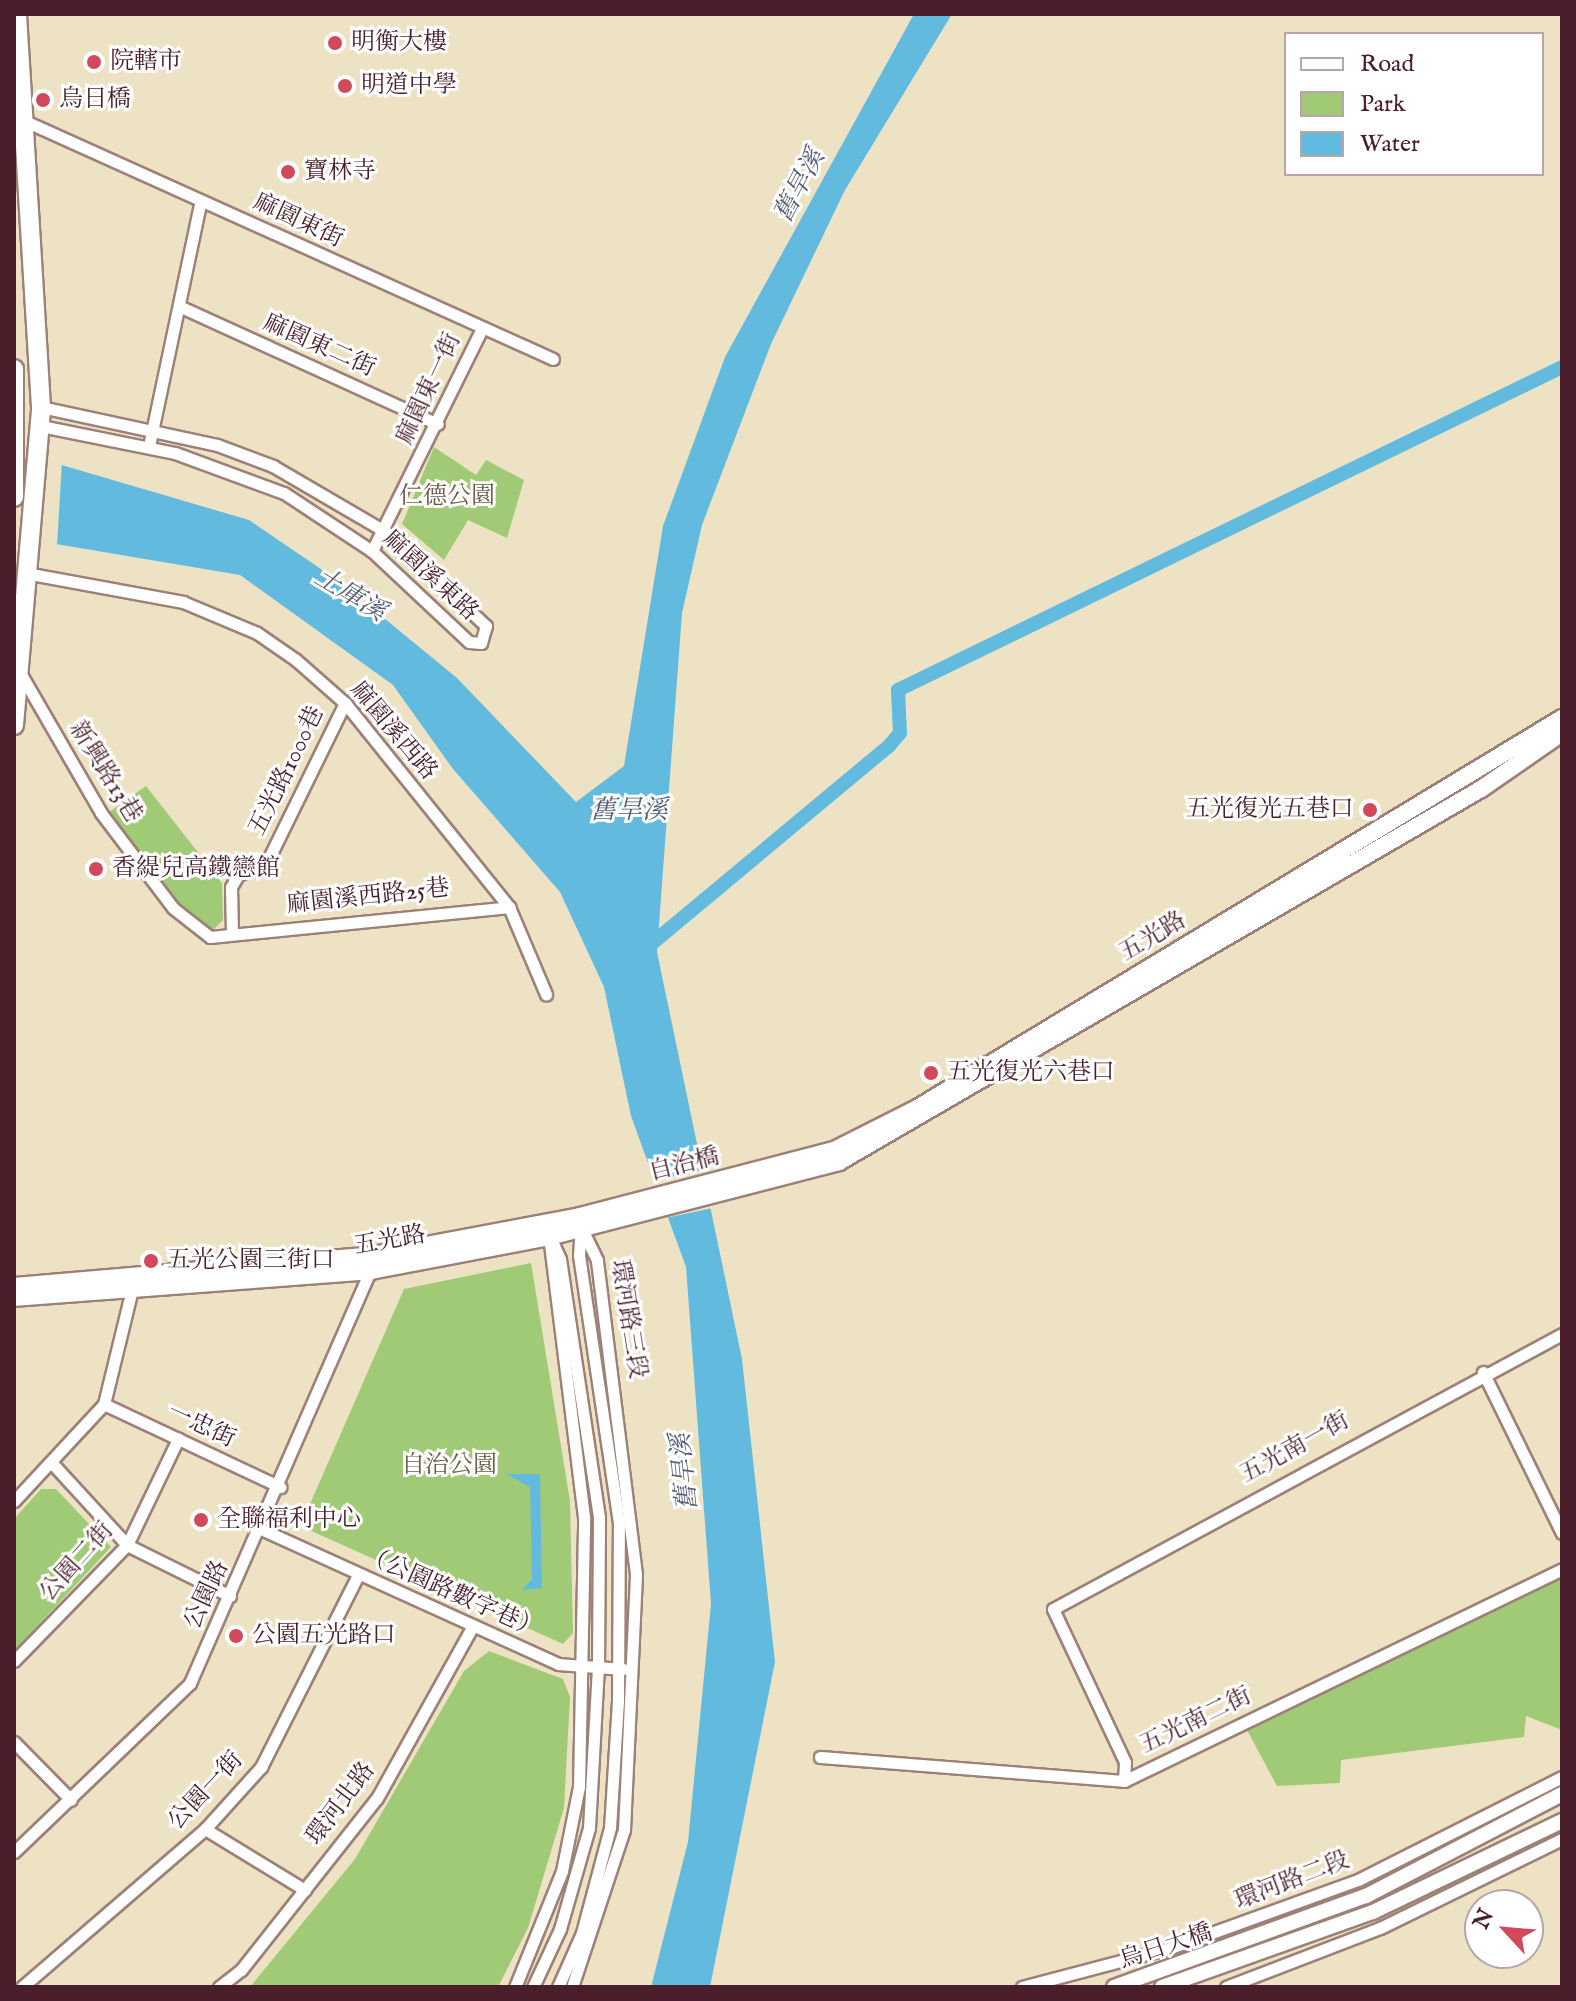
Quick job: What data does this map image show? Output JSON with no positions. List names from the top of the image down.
{
  "streets": {
    "main road": ["五光路", "自治橋"],
    "street": [
      "麻園東街",
      "麻園東二街",
      "麻園東一街",
      "麻園溪東路",
      "麻園溪西路",
      "五光路1000巷",
      "新興路13巷",
      "麻園溪西路25巷",
      "環河路三段",
      "一忠街",
      "五光南一街",
      "公園二街",
      "（公園路數字巷）",
      "公園路",
      "五光南二街",
      "公園一街",
      "環河北路",
      "環河路二段",
      "烏日大橋"
    ]
  },
  "crossings": [
    ["麻園東街", "麻園東一街"],
    ["麻園東二街", "麻園東一街"],
    ["麻園東一街", "麻園溪東路"],
    ["麻園溪西路", "五光路1000巷"],
    ["麻園溪西路", "麻園溪西路25巷"],
    ["五光路1000巷", "新興路13巷"],
    ["五光路1000巷", "麻園溪西路25巷"],
    ["新興路13巷", "麻園溪西路25巷"],
    ["五光路", "自治橋"],
    ["五光路", "環河路三段"],
    ["五光路", "公園路"],
    ["環河路三段", "（公園路數字巷）"],
    ["一忠街", "公園二街"],
    ["一忠街", "公園路"],
    ["五光南一街", "五光南二街"],
    ["（公園路數字巷）", "公園路"],
    ["（公園路數字巷）", "公園一街"],
    ["（公園路數字巷）", "環河北路"],
    ["環河路二段", "烏日大橋"]
  ],
  "water": ["舊旱溪", "土庫溪"],
  "parks": ["仁德公園", "自治公園"],
  "places": [
    "明衡大樓",
    "院轄市",
    "明道中學",
    "烏日橋",
    "寶林寺",
    "五光復光五巷口",
    "香緹兒高鐵戀館",
    "五光復光六巷口",
    "五光公園三街口",
    "全聯福利中心",
    "公園五光路口"
  ],
  "legend": ["Road", "Park", "Water"],
  "north": "top left"
}
